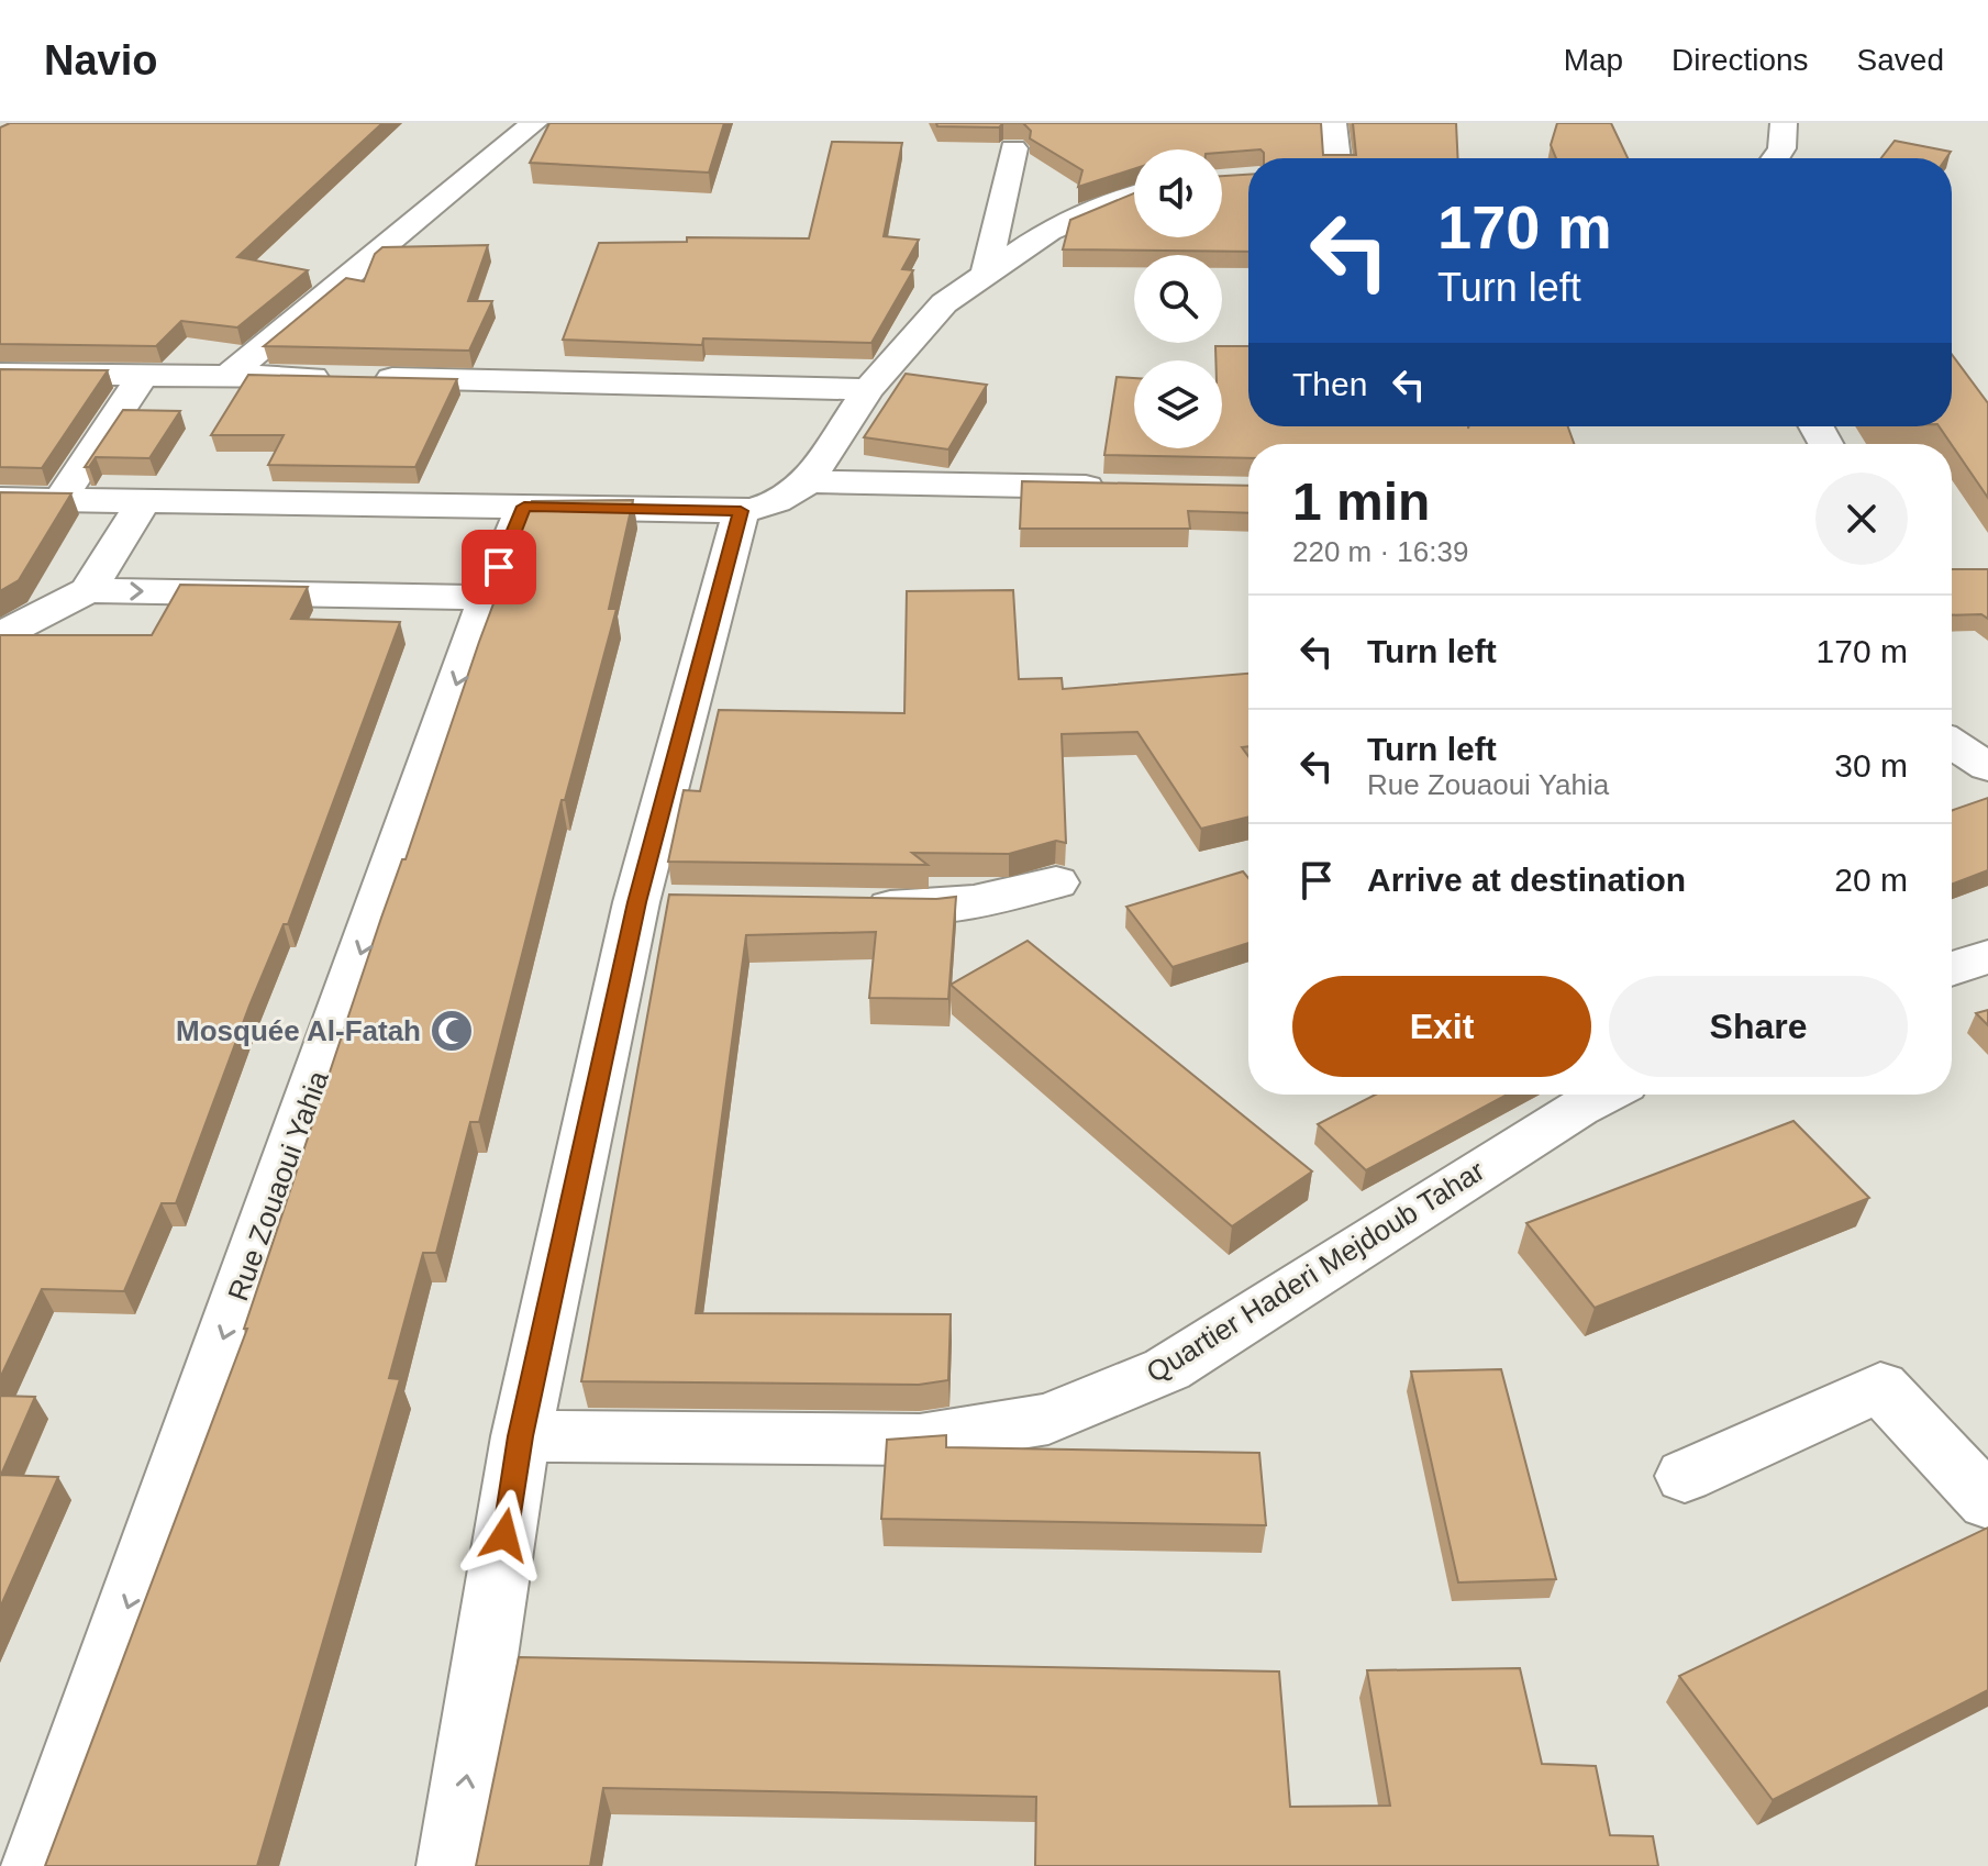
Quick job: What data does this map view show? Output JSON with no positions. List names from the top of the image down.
{
  "streets": {
    "street": ["Rue Zouaoui Yahia", "Quartier Haderi Mejdoub Tahar"]
  },
  "places": {
    "mosque": ["Mosquée Al-Fatah"]
  },
  "page": {
    "header": "Navio",
    "nav": ["Map", "Directions", "Saved"],
    "turn": ["170 m", "Turn left"],
    "then": "Then",
    "heading": ["1 min", "220 m · 16:39"],
    "list": [
      {
        "name": "Turn left",
        "value": "170 m"
      },
      {
        "name": "Turn left",
        "note": "Rue Zouaoui Yahia",
        "value": "30 m"
      },
      {
        "name": "Arrive at destination",
        "value": "20 m"
      }
    ],
    "buttons": ["Exit", "Share"]
  }
}
